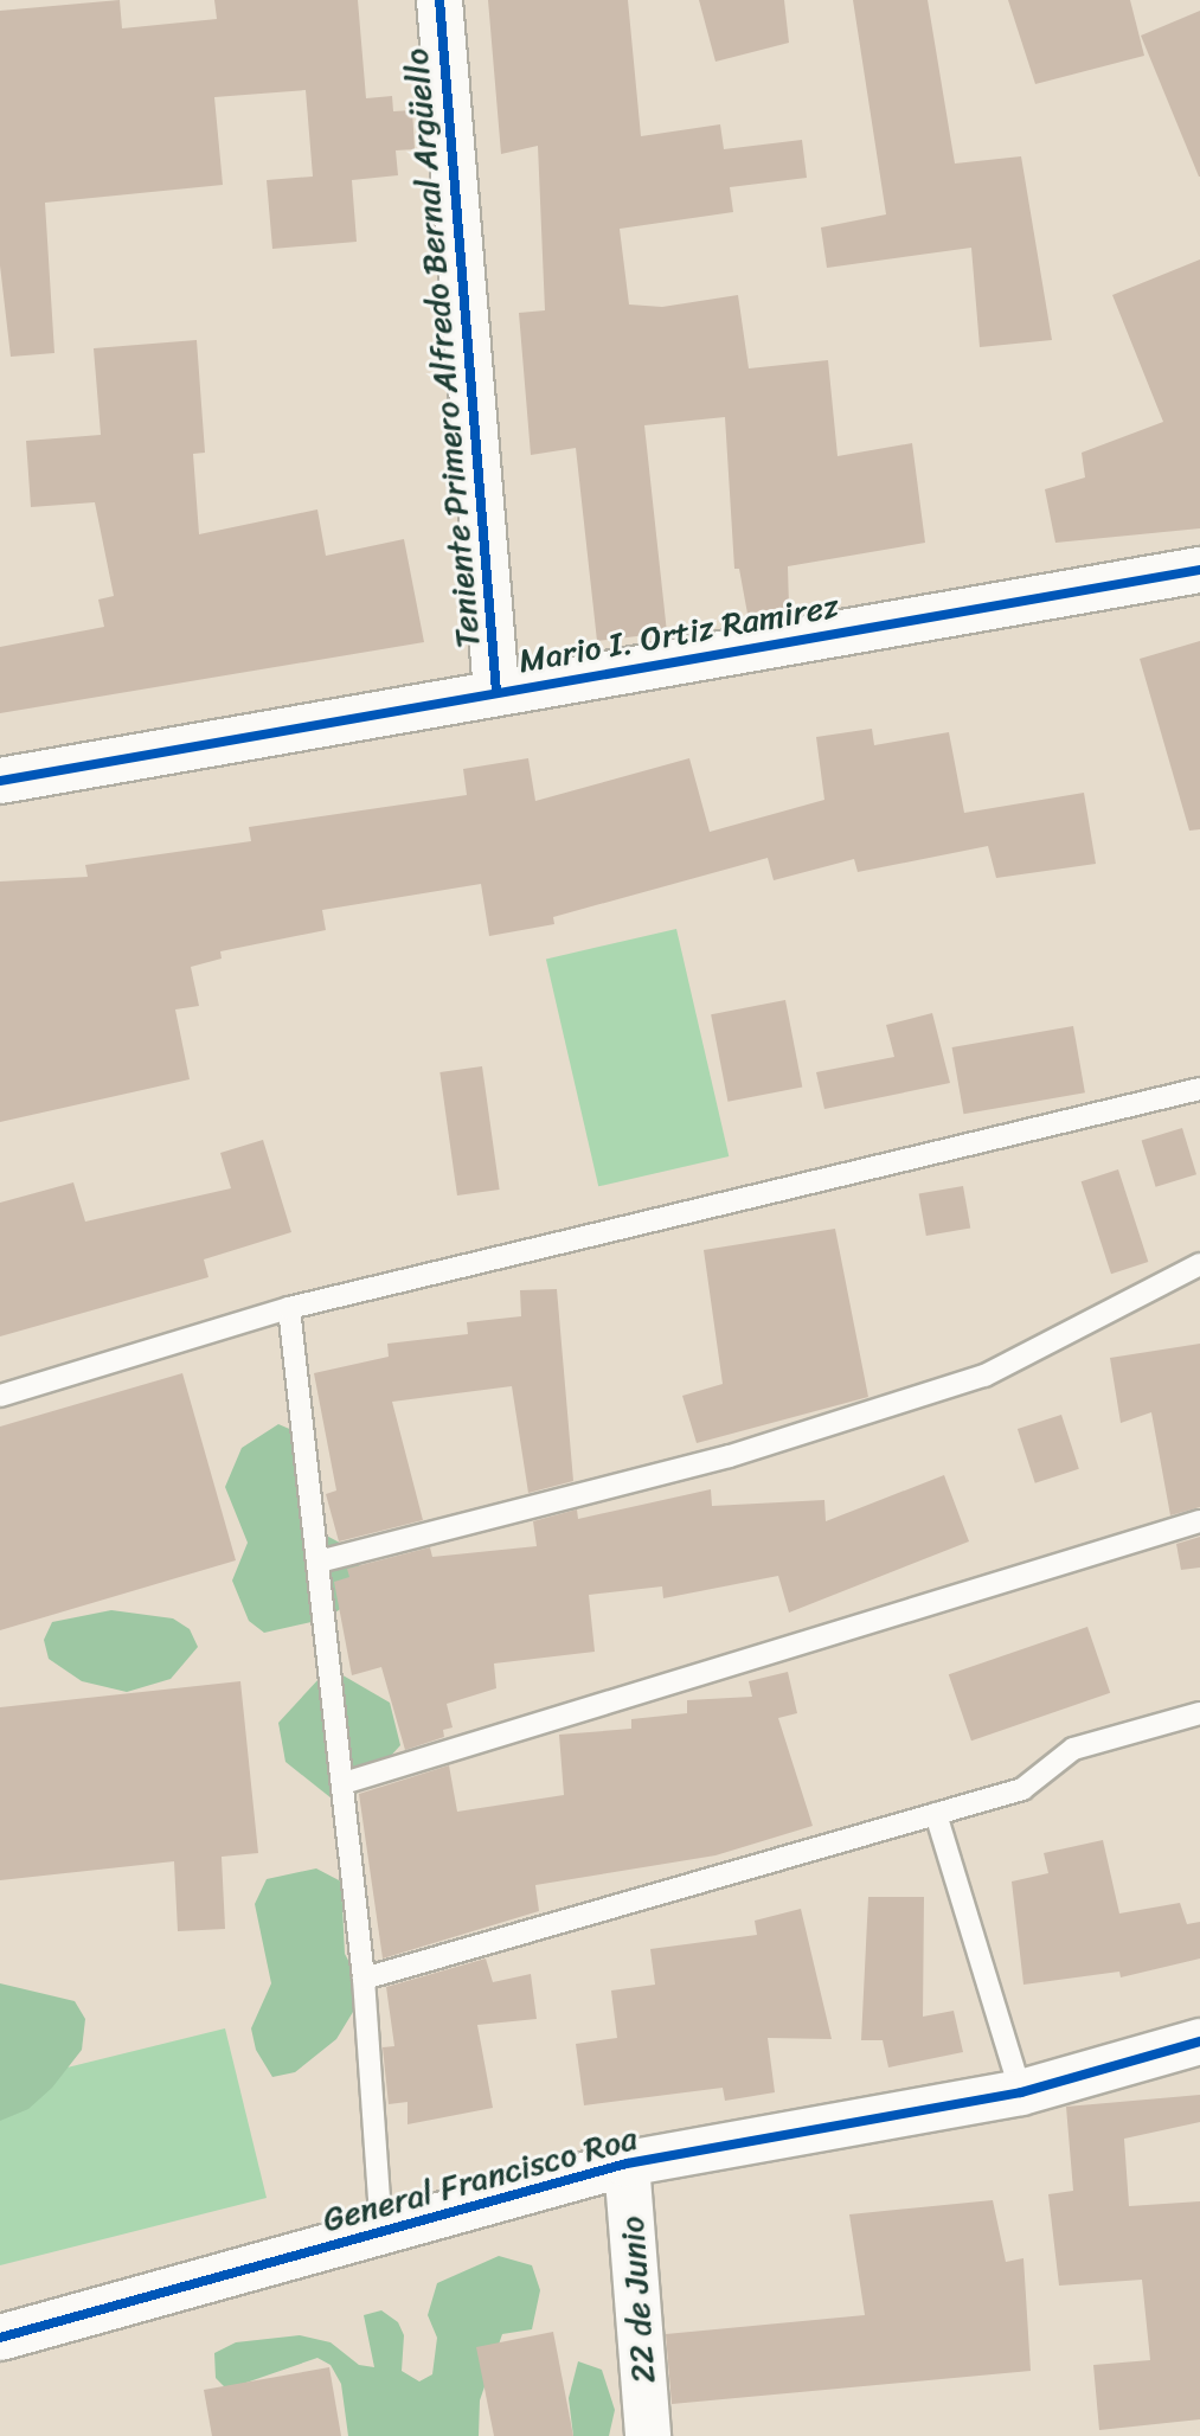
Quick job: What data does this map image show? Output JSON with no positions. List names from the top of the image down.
{
  "streets": {
    "street": [
      "Teniente Primero Alfredo Bernal Argüello",
      "Mario I. Ortiz Ramirez",
      "General Francisco Roa",
      "22 de Junio"
    ]
  },
  "crossings": [
    ["Teniente Primero Alfredo Bernal Argüello", "Mario I. Ortiz Ramirez"],
    ["General Francisco Roa", "22 de Junio"]
  ]
}
